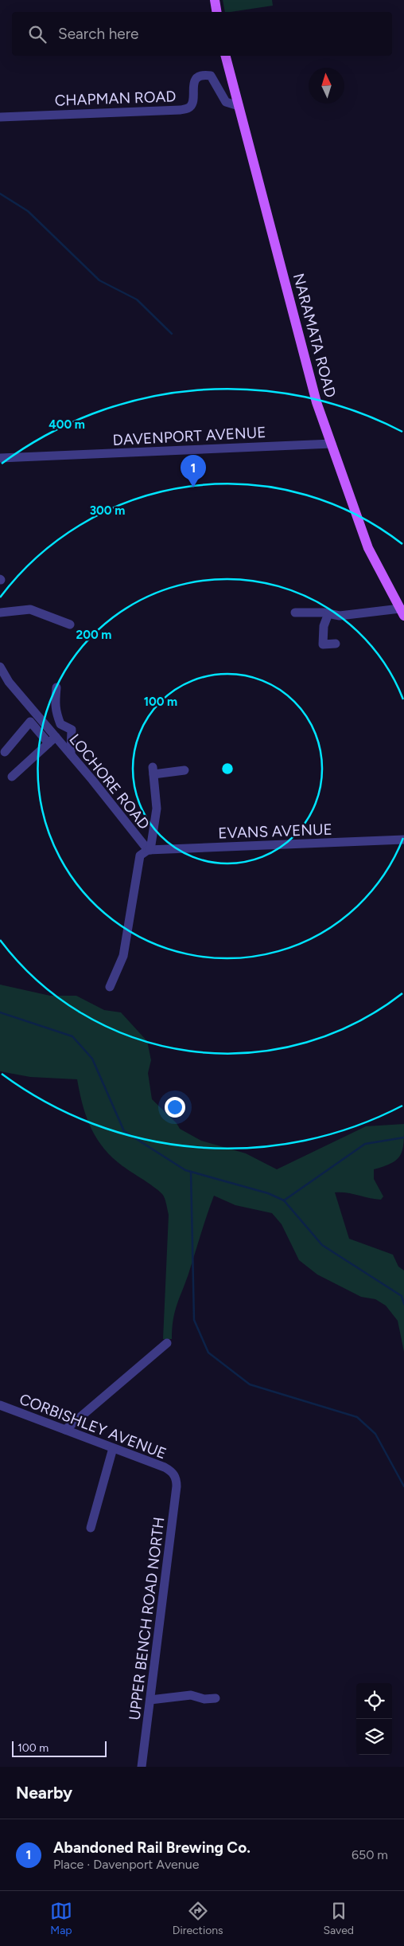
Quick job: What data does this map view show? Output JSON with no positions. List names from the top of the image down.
{
  "streets": {
    "main road": ["NARAMATA ROAD"],
    "street": [
      "CHAPMAN ROAD",
      "DAVENPORT AVENUE",
      "LOCHORE ROAD",
      "EVANS AVENUE",
      "CORBISHLEY AVENUE",
      "UPPER BENCH ROAD NORTH"
    ]
  },
  "crossings": [
    ["CHAPMAN ROAD", "NARAMATA ROAD"],
    ["NARAMATA ROAD", "DAVENPORT AVENUE"],
    ["LOCHORE ROAD", "EVANS AVENUE"],
    ["CORBISHLEY AVENUE", "UPPER BENCH ROAD NORTH"]
  ],
  "scale_bar": "100 m",
  "north": "top",
  "page": {
    "search": "Search here",
    "pins": "1",
    "scale": "100 m",
    "heading": "Nearby",
    "list": [
      {
        "mark": "1",
        "name": "Abandoned Rail Brewing Co.",
        "note": "Place · Davenport Avenue",
        "value": "650 m"
      }
    ],
    "nav": ["Map", "Directions", "Saved"]
  },
  "rings": [
    "400 m",
    "300 m",
    "200 m",
    "100 m"
  ]
}
